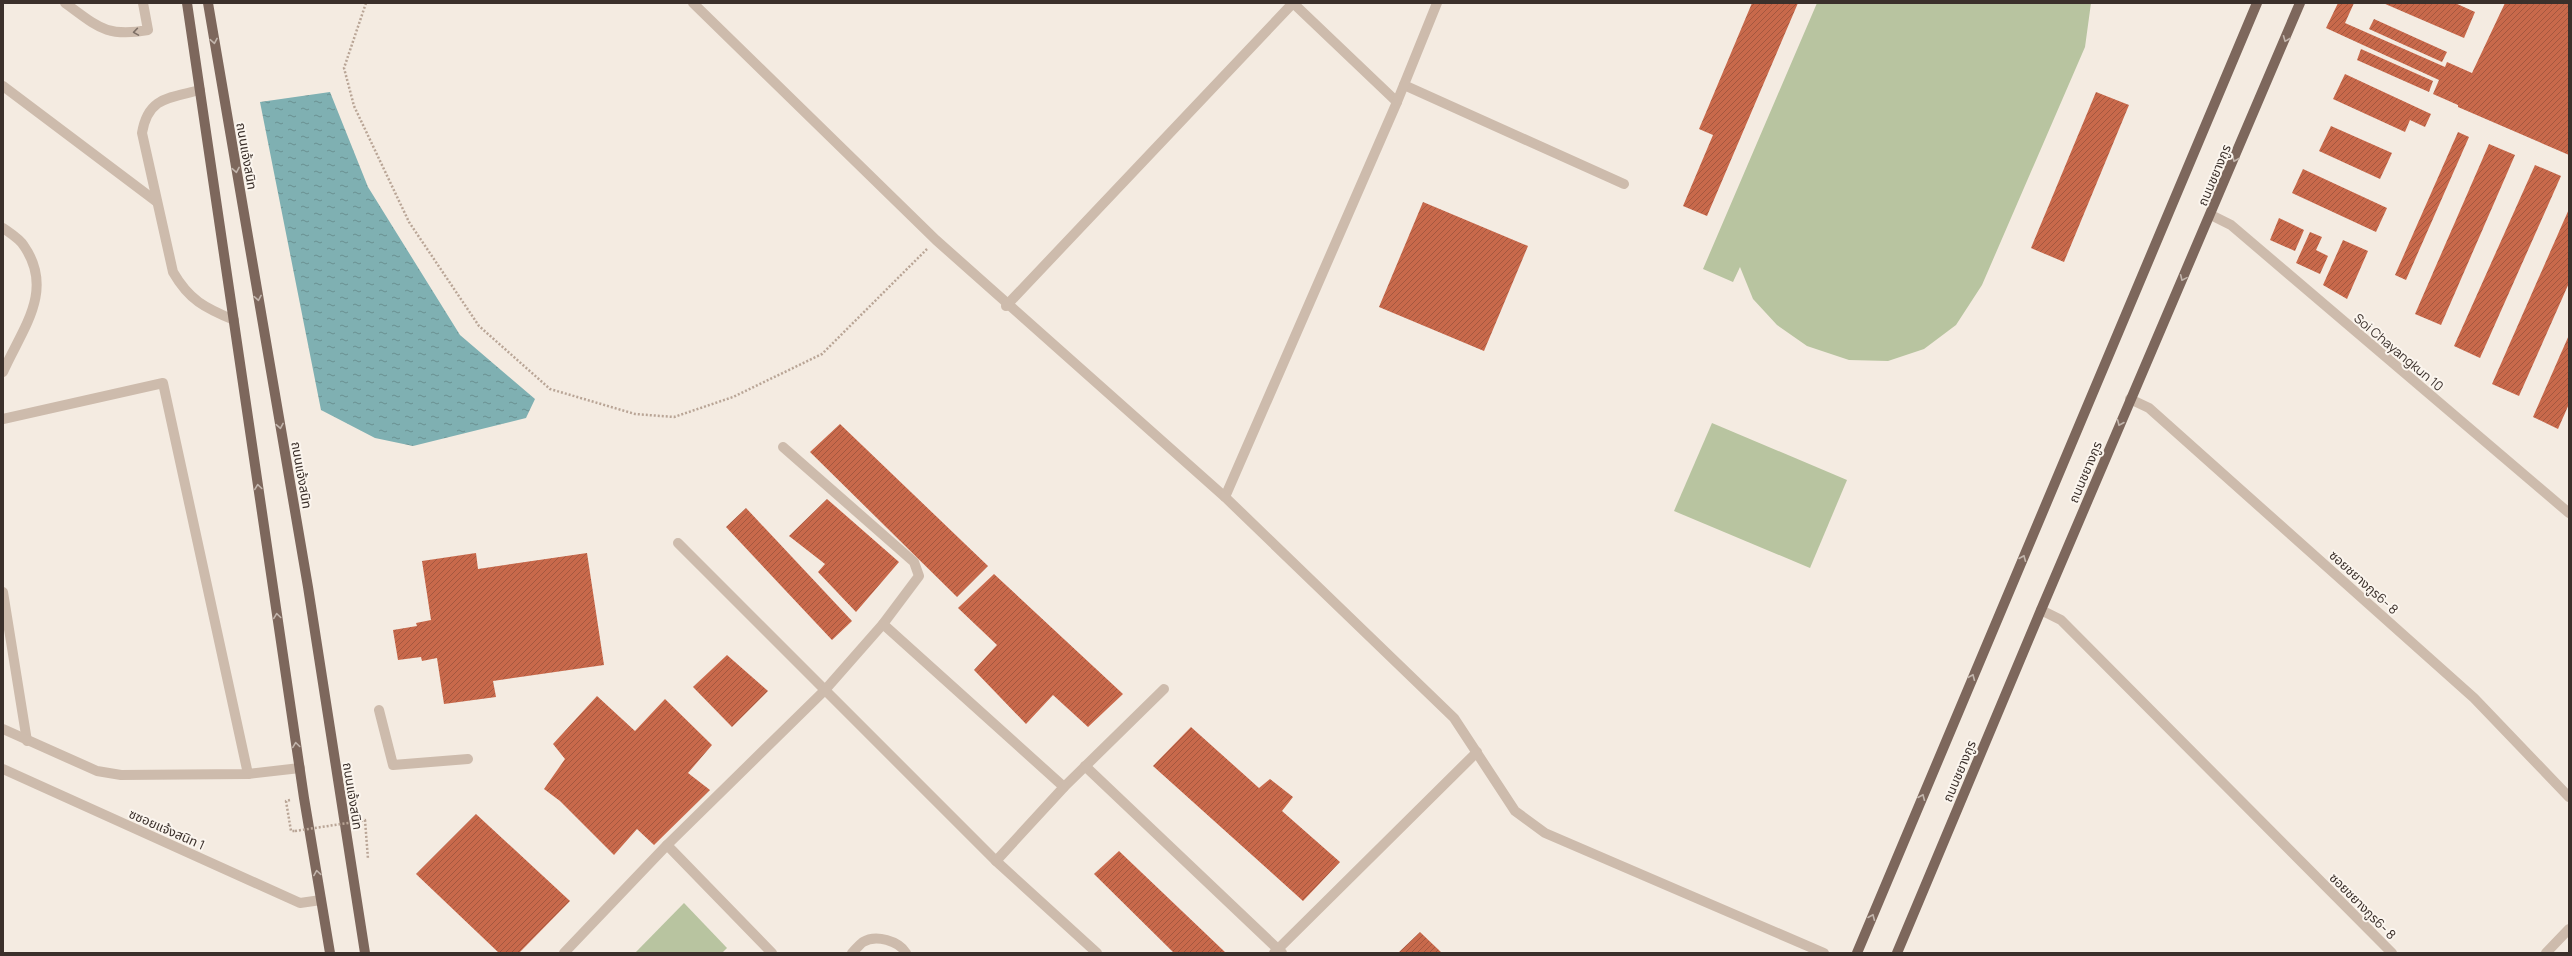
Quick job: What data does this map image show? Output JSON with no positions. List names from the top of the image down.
{
  "streets": {
    "main road": ["ถนนแจ้งสนิท", "ถนนชยางกูร"],
    "street": ["Soi Chayangkun 10", "ซอยชยางกูร6- 8", "ซซอยแจ้งสนิท 1"]
  },
  "crossings": [
    ["ถนนชยางกูร", "Soi Chayangkun 10"],
    ["ถนนชยางกูร", "ซอยชยางกูร6- 8"]
  ]
}
